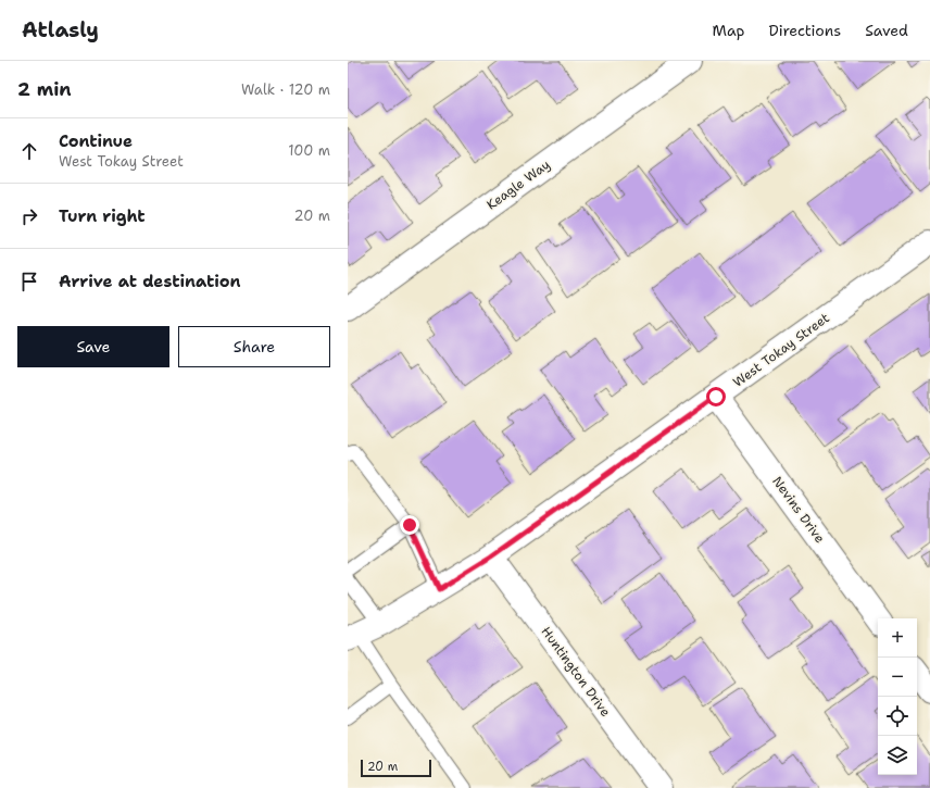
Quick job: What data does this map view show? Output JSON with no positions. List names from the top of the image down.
{
  "streets": {
    "street": [
      "Keagle Way",
      "West Tokay Street",
      "Nevins Drive",
      "Huntington Drive"
    ]
  },
  "crossings": [
    ["West Tokay Street", "Nevins Drive"],
    ["West Tokay Street", "Huntington Drive"]
  ],
  "scale_bar": "20 m",
  "page": {
    "header": "Atlasly",
    "nav": ["Map", "Directions", "Saved"],
    "heading": ["2 min", "Walk · 120 m"],
    "list": [
      ["Continue", "West Tokay Street", "100 m"],
      ["Turn right", "20 m"],
      "Arrive at destination"
    ],
    "buttons": ["Save", "Share"],
    "map_buttons": ["+", "−"],
    "scale": "20 m"
  }
}
